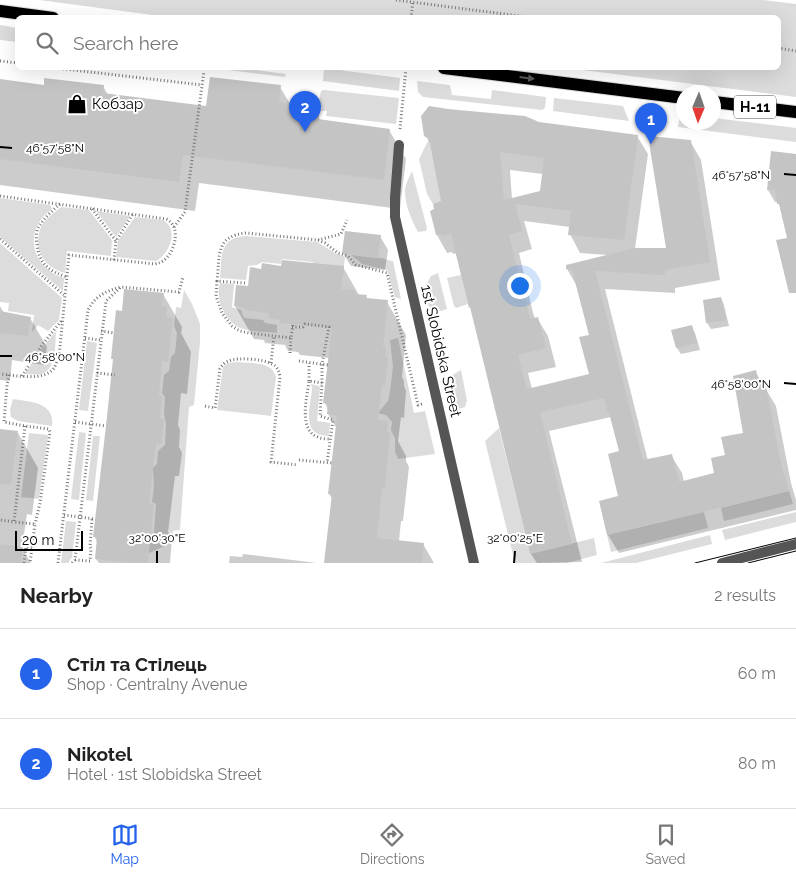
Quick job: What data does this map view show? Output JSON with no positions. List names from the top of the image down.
{
  "streets": {
    "main road": ["Н-11"],
    "street": ["1st Slobidska Street"]
  },
  "places": {
    "shop": ["Кобзар"]
  },
  "scale_bar": "20 m",
  "north": "bottom",
  "page": {
    "search": "Search here",
    "pins": ["2", "1"],
    "scale": "20 m",
    "heading": ["Nearby", "2 results"],
    "list": [
      {
        "mark": "1",
        "name": "Стіл та Стілець",
        "note": "Shop · Centralny Avenue",
        "value": "60 m"
      },
      {
        "mark": "2",
        "name": "Nikotel",
        "note": "Hotel · 1st Slobidska Street",
        "value": "80 m"
      }
    ],
    "nav": ["Map", "Directions", "Saved"]
  },
  "coordinates": [
    "46°57'58\"N",
    "46°58'00\"N",
    "32°00'30\"E",
    "32°00'25\"E"
  ]
}
